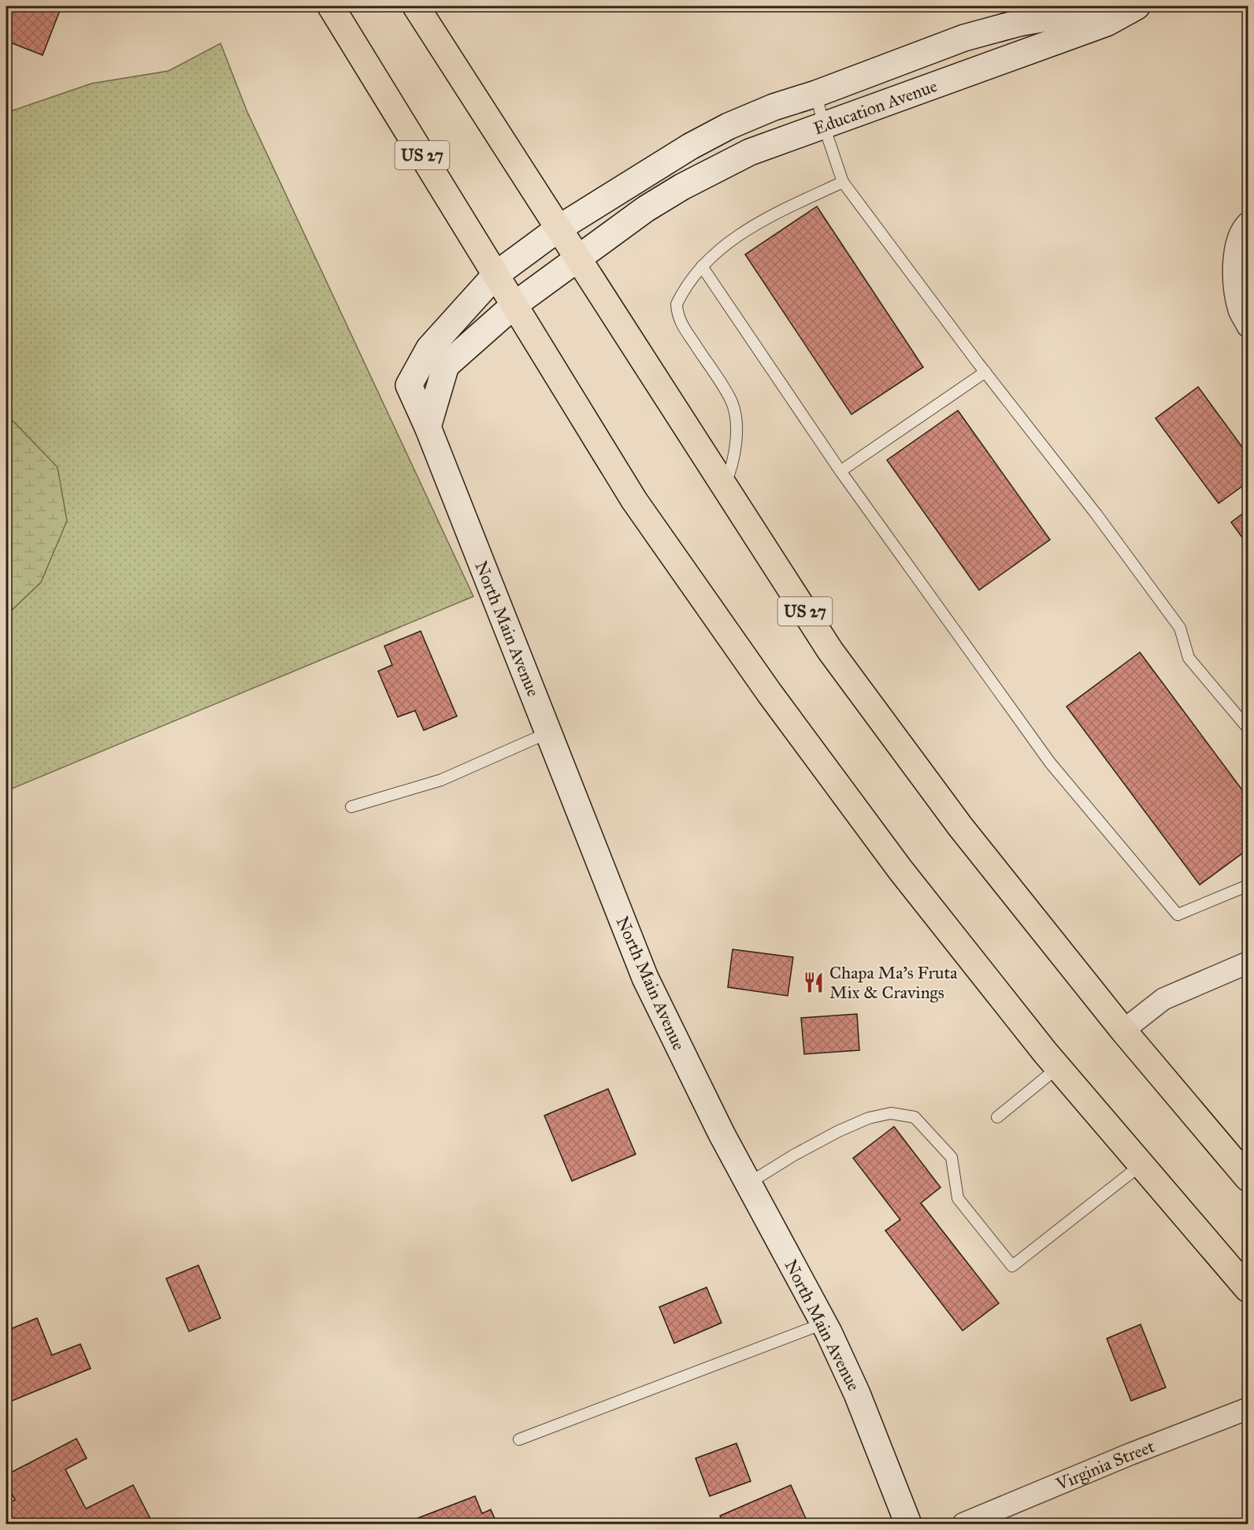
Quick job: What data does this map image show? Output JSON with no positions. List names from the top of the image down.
{
  "streets": {
    "highway": ["US 27"],
    "street": ["Education Avenue", "North Main Avenue", "Virginia Street"]
  },
  "crossings": [
    ["Education Avenue", "US 27"],
    ["Education Avenue", "North Main Avenue"],
    ["US 27", "North Main Avenue"]
  ],
  "places": {
    "restaurant": ["Chapa Ma's Fruta Mix & Cravings"]
  }
}
